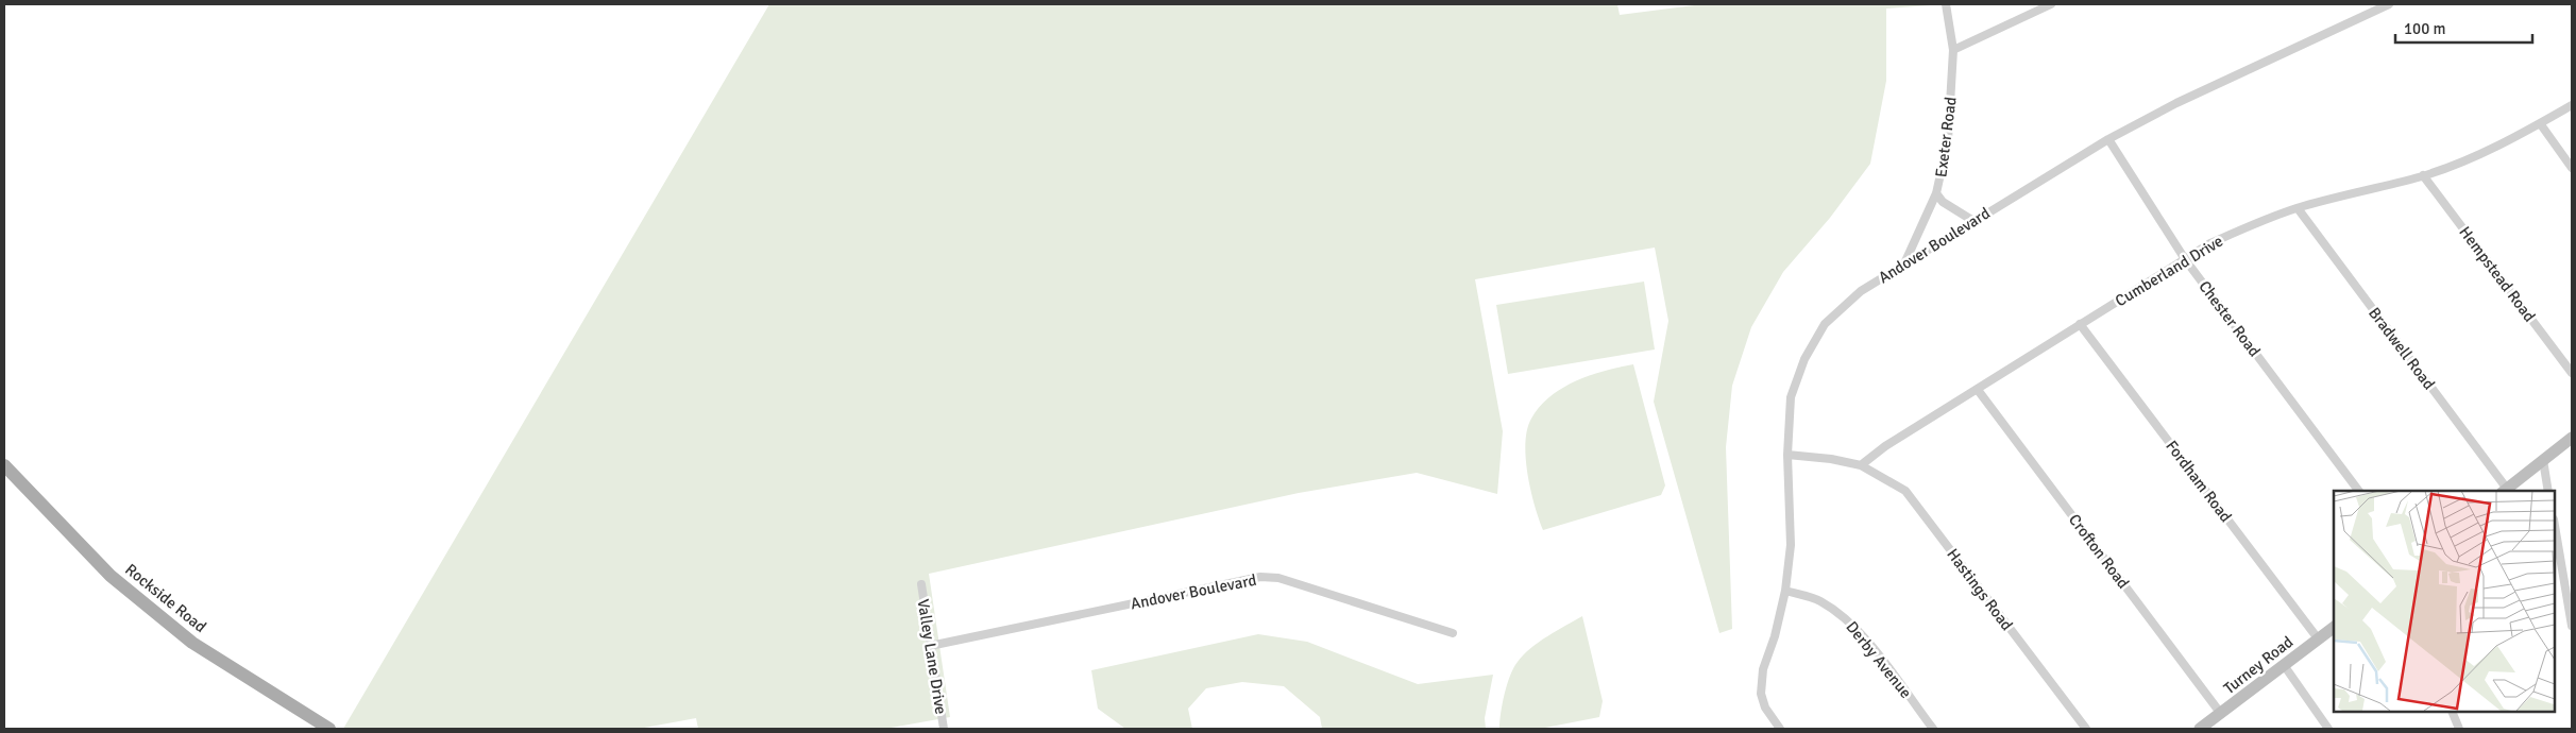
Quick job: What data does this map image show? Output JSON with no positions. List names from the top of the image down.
{
  "streets": {
    "main road": ["Rockside Road", "Turney Road"],
    "street": [
      "Exeter Road",
      "Andover Boulevard",
      "Cumberland Drive",
      "Hempstead Road",
      "Chester Road",
      "Bradwell Road",
      "Fordham Road",
      "Crofton Road",
      "Hastings Road",
      "Valley Lane Drive",
      "Derby Avenue"
    ]
  },
  "crossings": [
    ["Exeter Road", "Andover Boulevard"],
    ["Andover Boulevard", "Chester Road"],
    ["Andover Boulevard", "Valley Lane Drive"],
    ["Andover Boulevard", "Derby Avenue"],
    ["Cumberland Drive", "Hempstead Road"],
    ["Cumberland Drive", "Chester Road"],
    ["Cumberland Drive", "Bradwell Road"],
    ["Cumberland Drive", "Fordham Road"],
    ["Cumberland Drive", "Crofton Road"],
    ["Cumberland Drive", "Hastings Road"],
    ["Fordham Road", "Turney Road"],
    ["Crofton Road", "Turney Road"]
  ],
  "scale_bar": "100 m"
}
